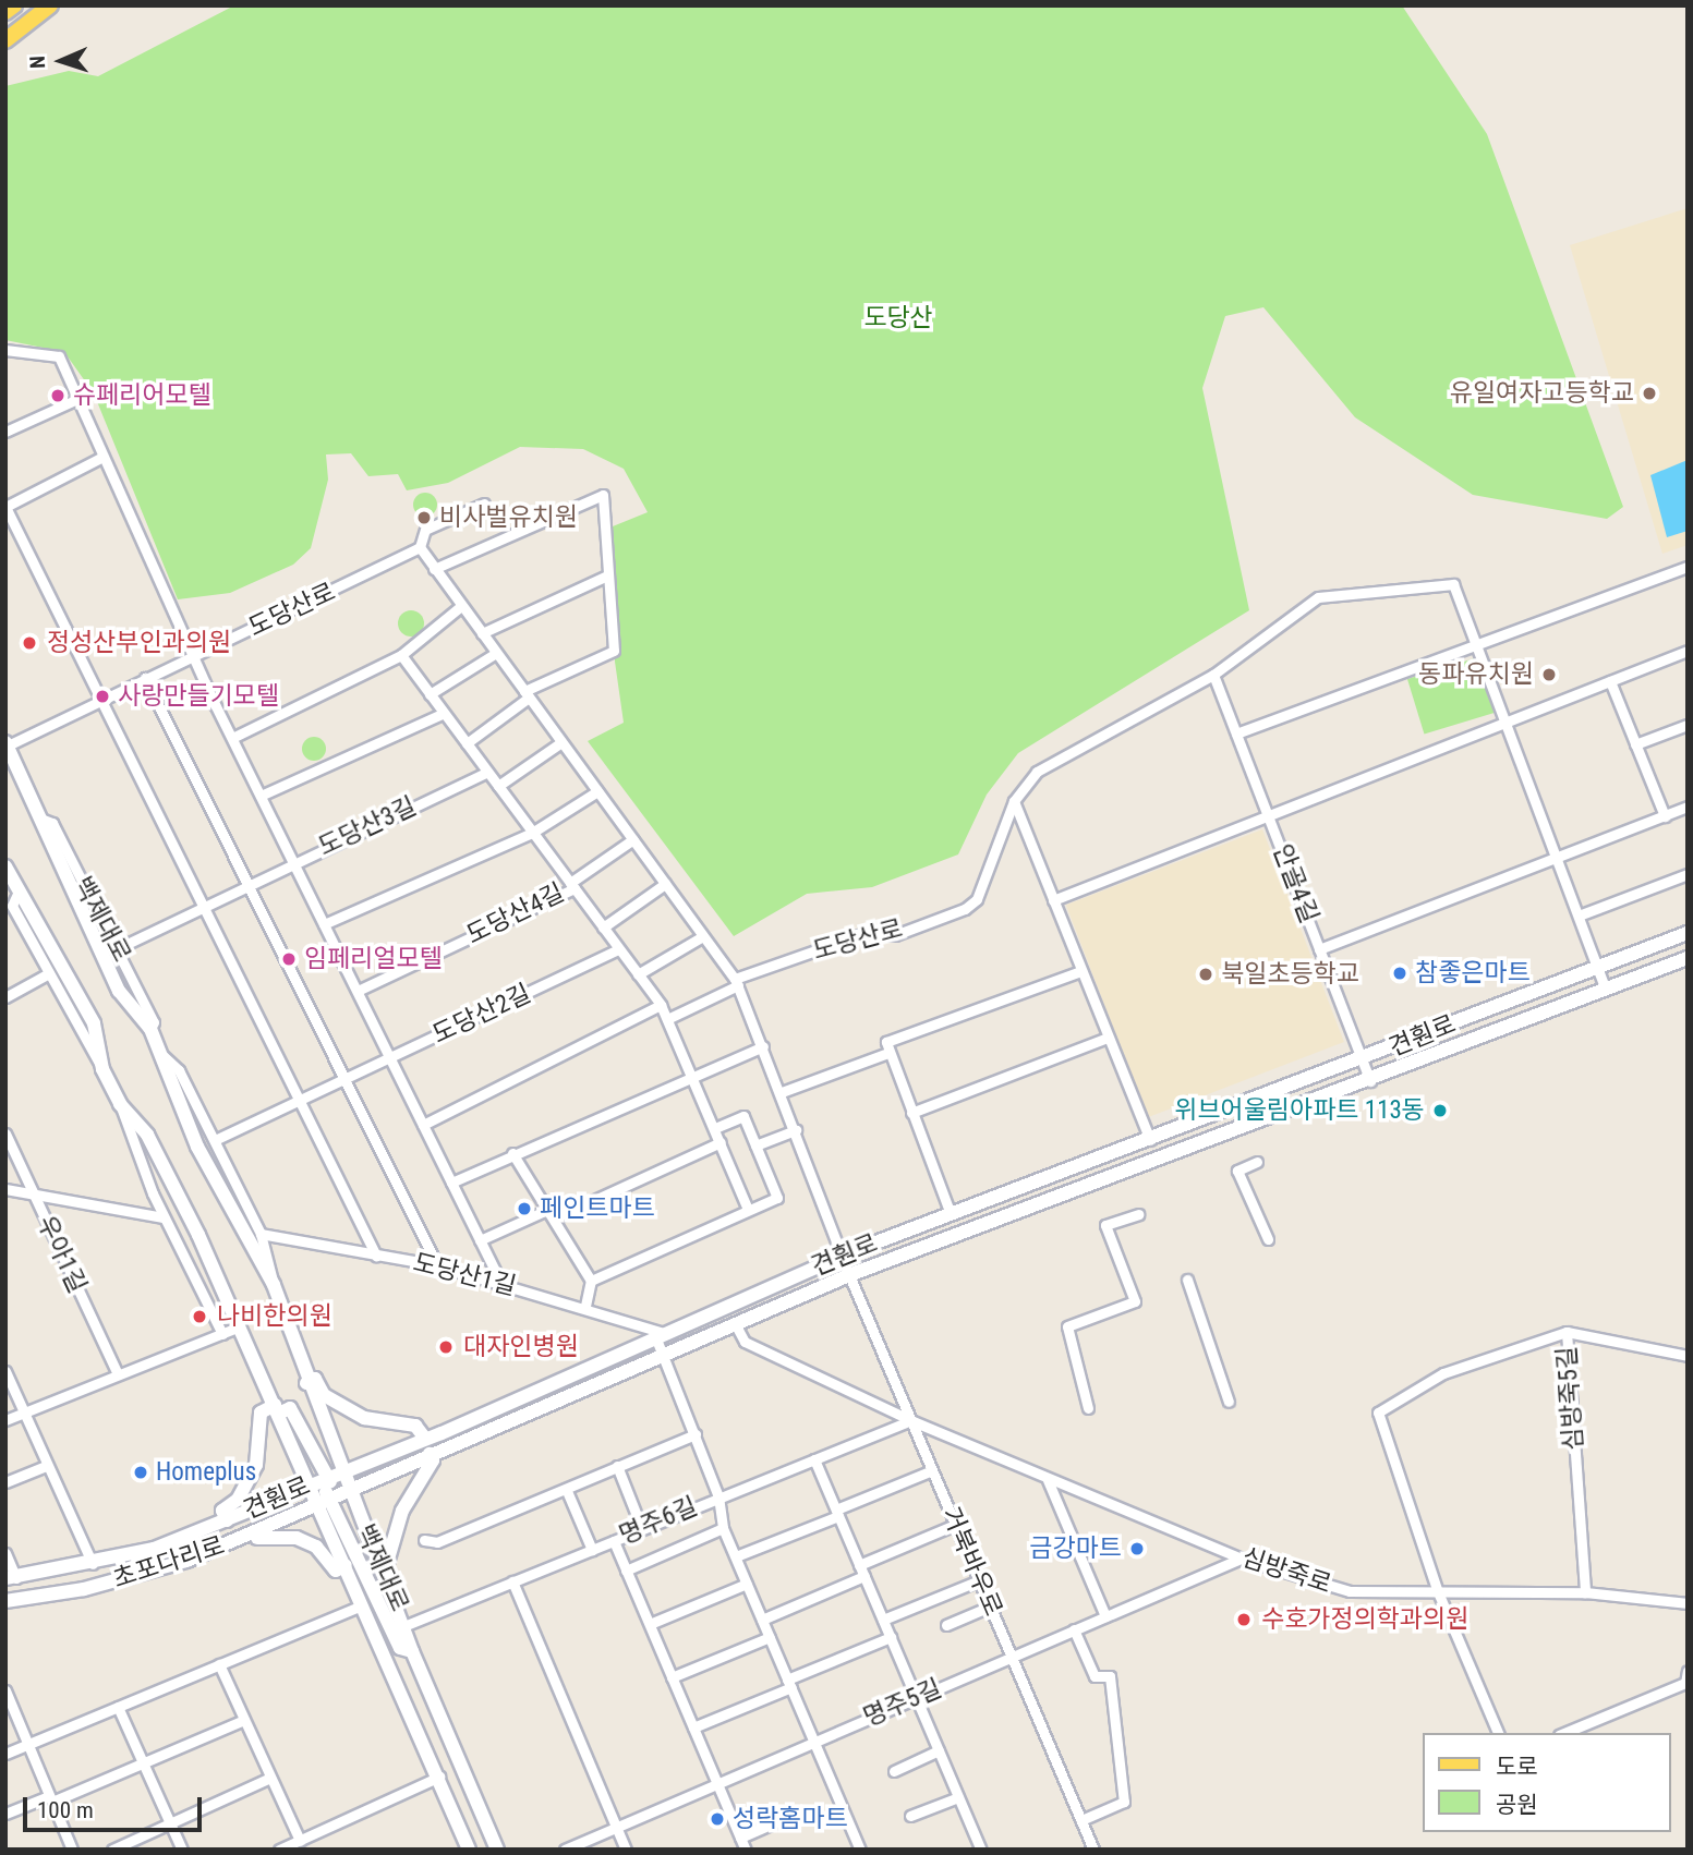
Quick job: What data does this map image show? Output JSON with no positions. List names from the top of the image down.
{
  "streets": {
    "street": [
      "도당산로",
      "도당산3길",
      "안골4길",
      "도당산4길",
      "백제대로",
      "도당산2길",
      "견훤로",
      "우아1길",
      "도당산1길",
      "심방죽5길",
      "명주6길",
      "거북바우로",
      "초포다리로",
      "심방죽로",
      "명주5길"
    ]
  },
  "crossings": [
    ["도당산로", "백제대로"],
    ["도당산3길", "도당산4길"],
    ["도당산3길", "백제대로"],
    ["안골4길", "견훤로"],
    ["백제대로", "도당산2길"],
    ["백제대로", "견훤로"],
    ["백제대로", "도당산1길"],
    ["백제대로", "명주6길"],
    ["백제대로", "초포다리로"],
    ["견훤로", "도당산1길"],
    ["견훤로", "거북바우로"],
    ["견훤로", "초포다리로"],
    ["견훤로", "심방죽로"],
    ["심방죽5길", "심방죽로"],
    ["명주6길", "거북바우로"],
    ["명주6길", "심방죽로"],
    ["거북바우로", "심방죽로"],
    ["거북바우로", "명주5길"],
    ["심방죽로", "명주5길"]
  ],
  "parks": ["도당산"],
  "places": [
    "유일여자고등학교",
    "슈페리어모텔",
    "비사벌유치원",
    "정성산부인과의원",
    "동파유치원",
    "사랑만들기모텔",
    "임페리얼모텔",
    "참좋은마트",
    "북일초등학교",
    "위브어울림아파트 113동",
    "페인트마트",
    "나비한의원",
    "대자인병원",
    "Homeplus",
    "금강마트",
    "수호가정의학과의원",
    "성락홈마트"
  ],
  "legend": ["도로", "공원"],
  "scale_bar": "100 m",
  "north": "left"
}
